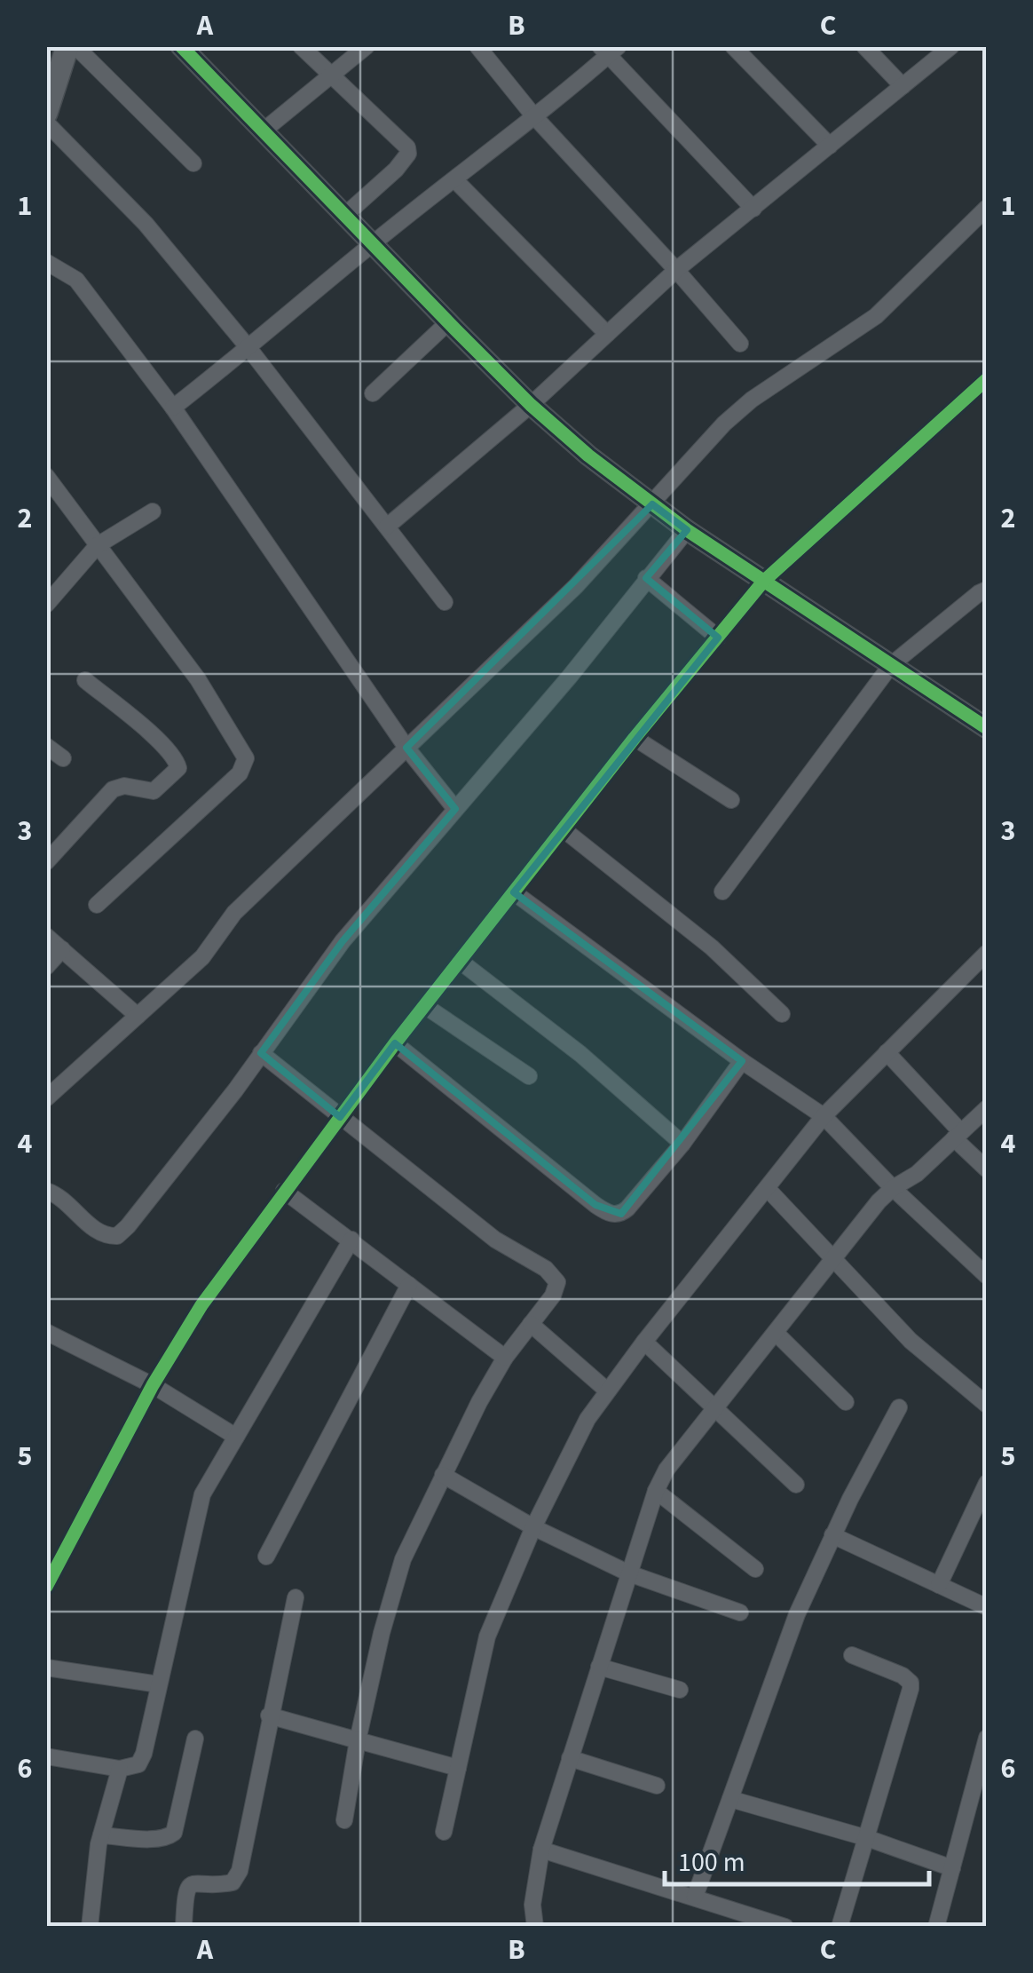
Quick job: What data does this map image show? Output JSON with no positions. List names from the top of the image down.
{
  "scale_bar": "100 m",
  "grid": {
    "columns": ["A", "B", "C"],
    "rows": [
      "1",
      "2",
      "3",
      "4",
      "5",
      "6"
    ]
  }
}
